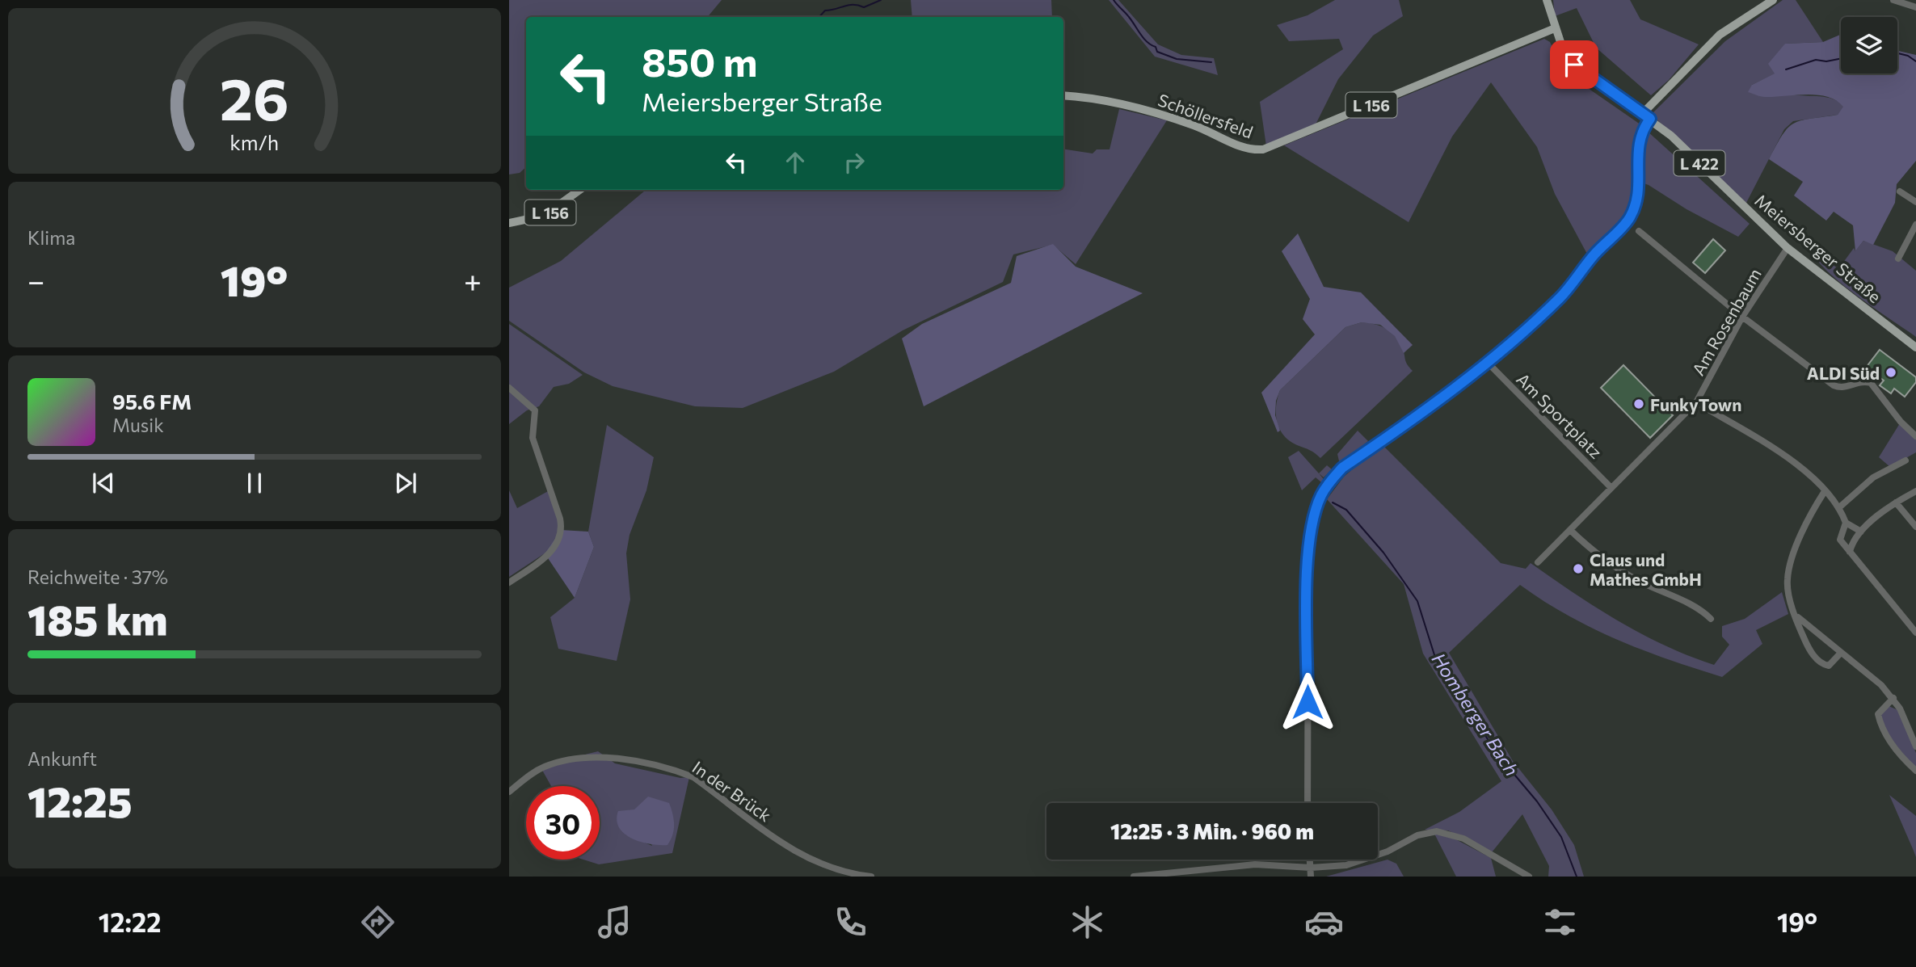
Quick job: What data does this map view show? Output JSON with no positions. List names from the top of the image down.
{
  "streets": {
    "main road": [
      "L 156",
      "Schöllersfeld",
      "L 422",
      "Meiersberger Straße"
    ],
    "street": ["Am Rosenbaum", "Am Sportplatz", "In der Brück"]
  },
  "crossings": [
    ["Schöllersfeld", "Meiersberger Straße"],
    ["Meiersberger Straße", "Am Rosenbaum"],
    ["Am Rosenbaum", "Am Sportplatz"]
  ],
  "water": ["Homberger Bach"],
  "places": ["ALDI Süd", "FunkyTown", "Claus und Mathes GmbH"],
  "page": {
    "turn": ["850 m", "Meiersberger Straße"],
    "tile": [
      "Klima",
      ["Reichweite · 37%", "185 km"],
      ["Ankunft", "12:25"]
    ],
    "heat": ["−", "19°", "+"],
    "song": ["95.6 FM", "Musik"],
    "limit": "30",
    "trip": "12:25 · 3 Min. · 960 m",
    "tabs": ["12:22", "19°"],
    "gauge": ["26", "km/h"]
  }
}
